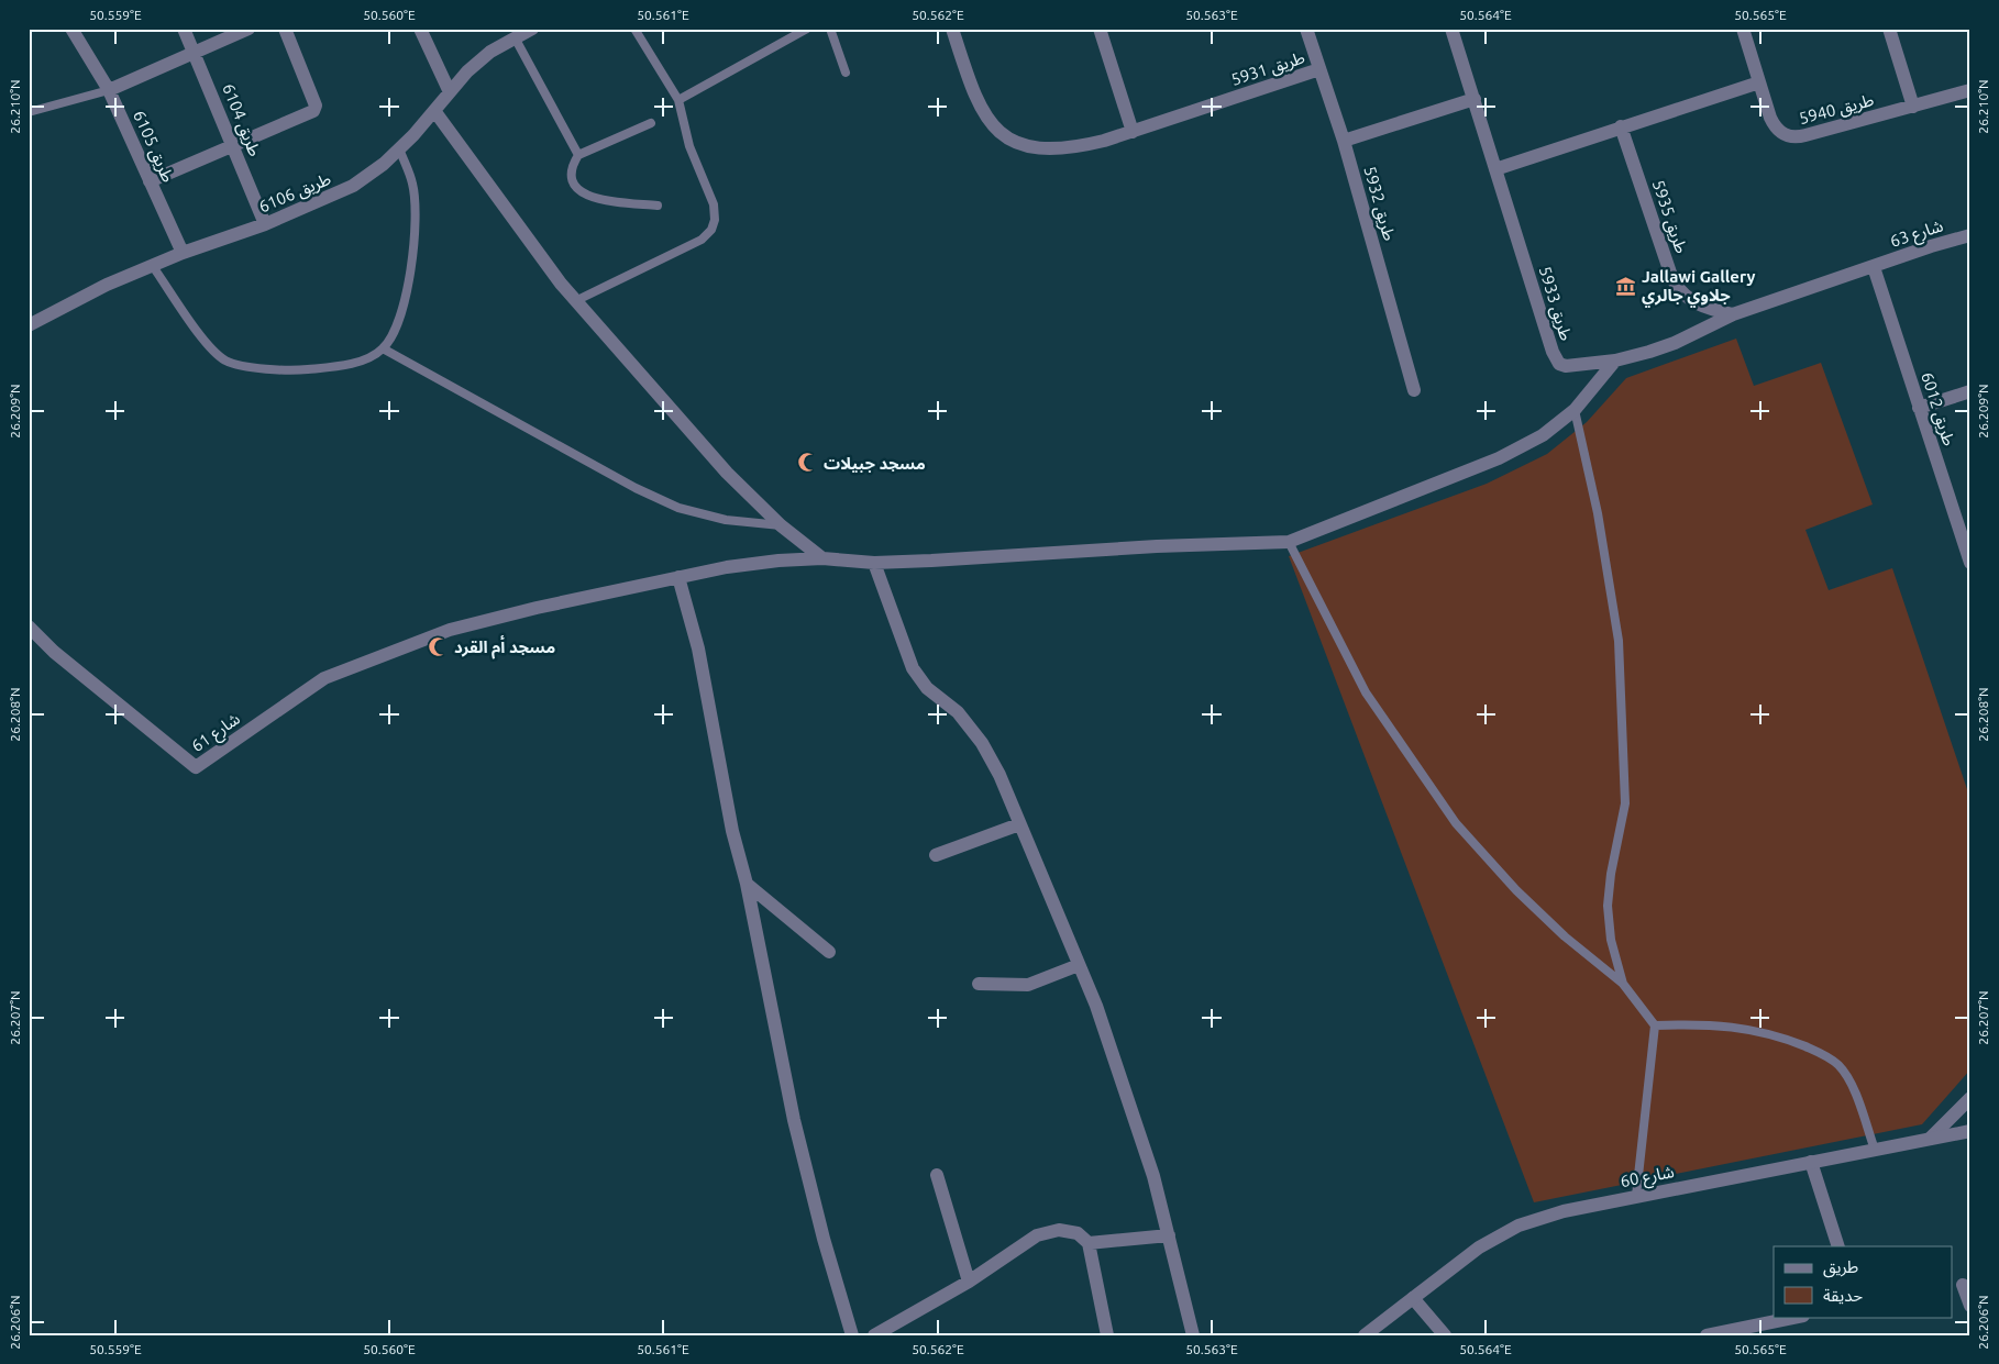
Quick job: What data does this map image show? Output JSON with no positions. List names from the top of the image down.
{
  "streets": {
    "street": [
      "طريق 5931",
      "طريق 5940",
      "طريق 6104",
      "طريق 6105",
      "طريق 6106",
      "طريق 5932",
      "طريق 5935",
      "شارع 63",
      "طريق 5933",
      "طريق 6012",
      "شارع 61",
      "شارع 60"
    ]
  },
  "crossings": [
    ["طريق 5931", "طريق 5932"],
    ["طريق 6104", "طريق 6106"],
    ["طريق 6105", "طريق 6106"],
    ["طريق 5935", "طريق 5933"],
    ["شارع 63", "طريق 5933"],
    ["شارع 63", "طريق 6012"],
    ["طريق 5933", "طريق 6012"]
  ],
  "places": {
    "museum": ["Jallawi Gallery جلاوي جالري"],
    "mosque": ["مسجد جبيلات", "مسجد أم القرد"]
  },
  "legend": ["طريق", "حديقة"],
  "coordinates": [
    "50.559°E",
    "50.560°E",
    "50.561°E",
    "50.562°E",
    "50.563°E",
    "50.564°E",
    "50.565°E",
    "26.210°N",
    "26.209°N",
    "26.208°N",
    "26.207°N",
    "26.206°N"
  ]
}
